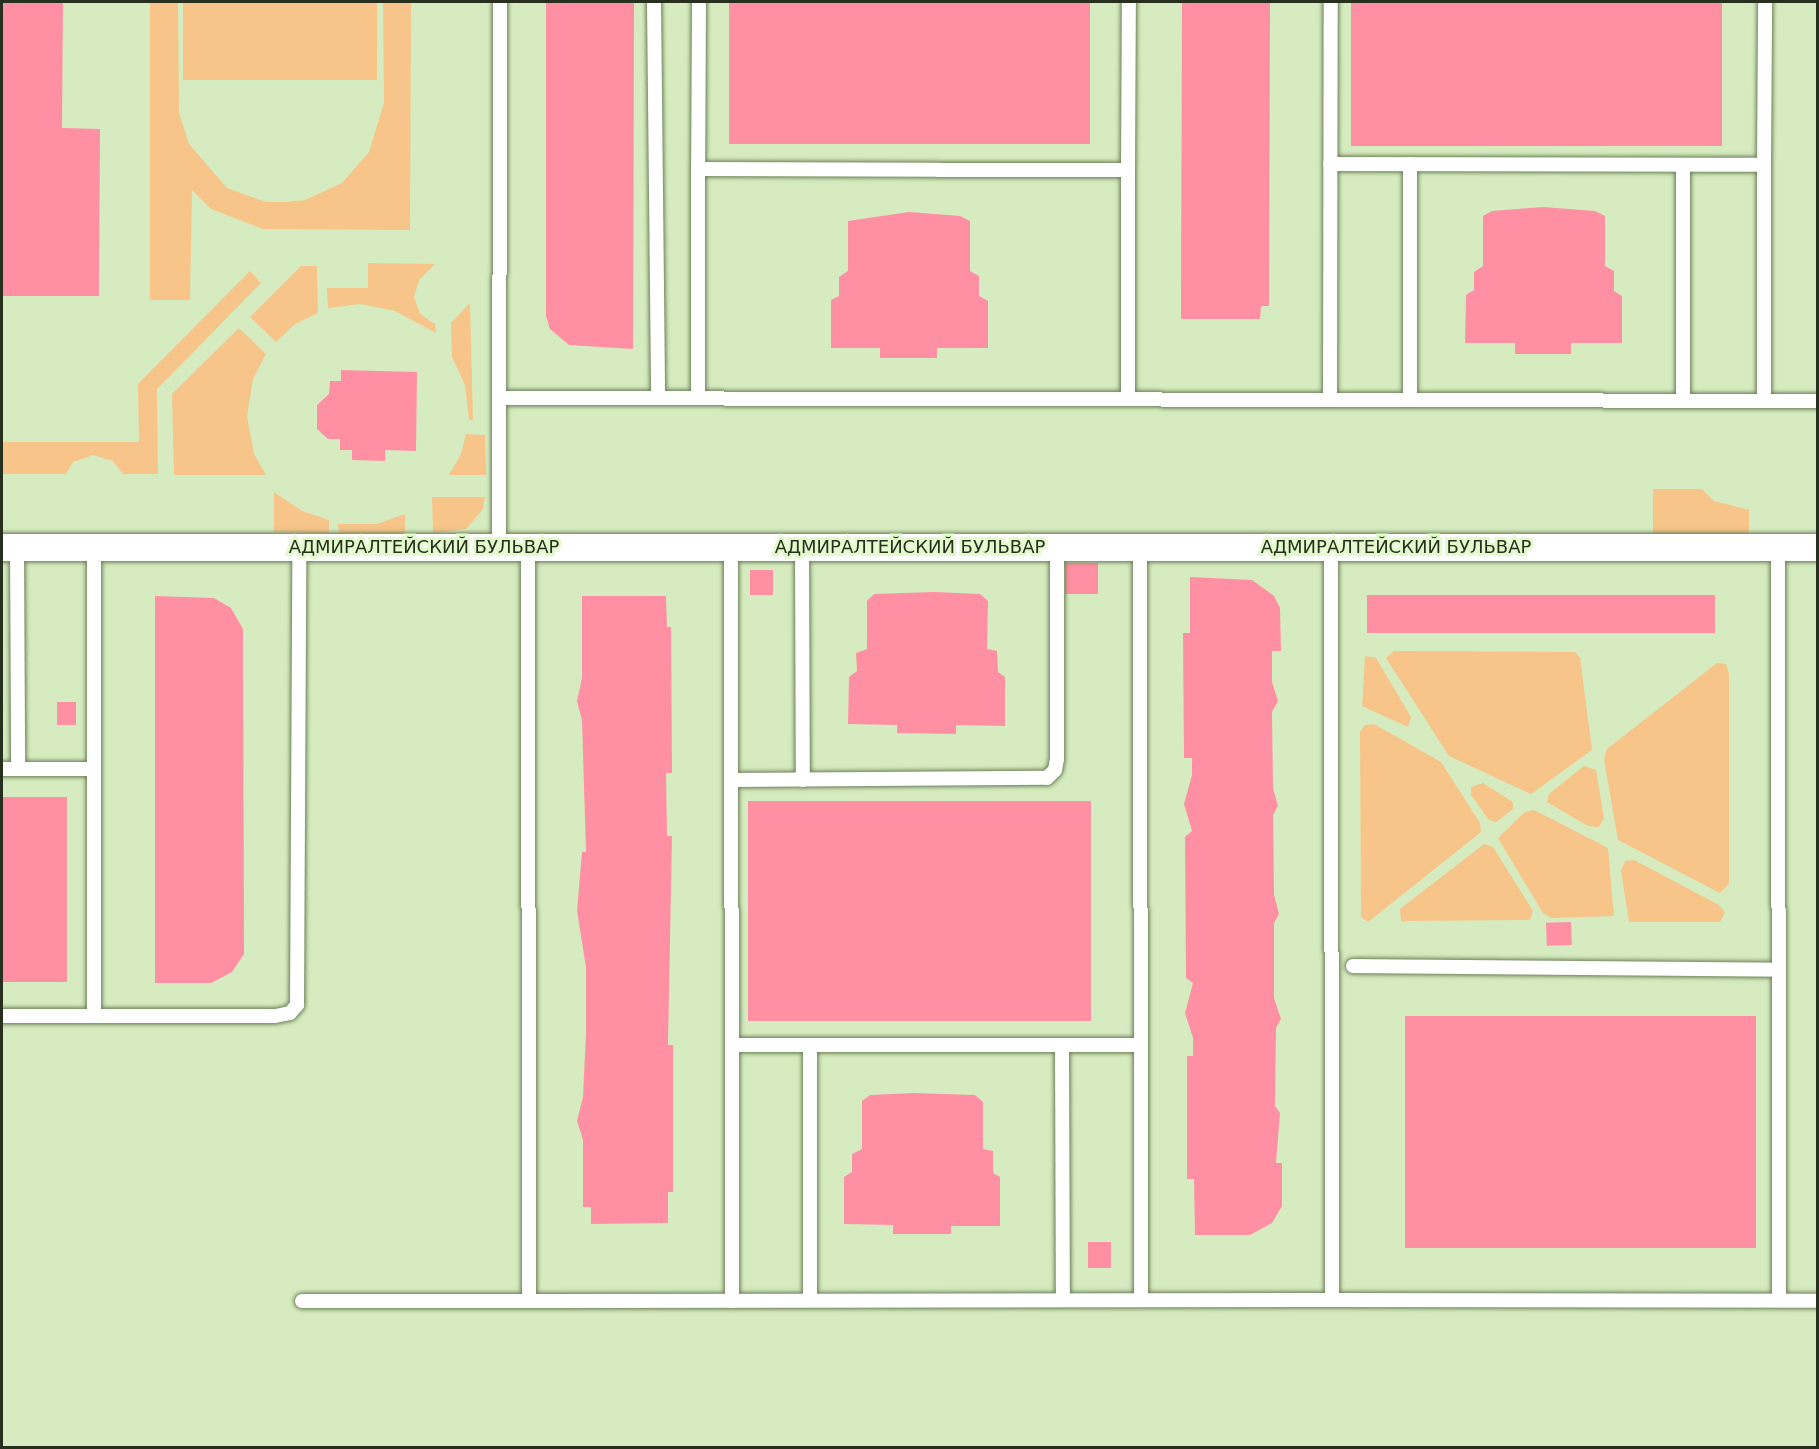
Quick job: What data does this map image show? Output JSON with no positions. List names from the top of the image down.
{
  "streets": {
    "street": ["АДМИРАЛТЕЙСКИЙ БУЛЬВАР"]
  }
}
